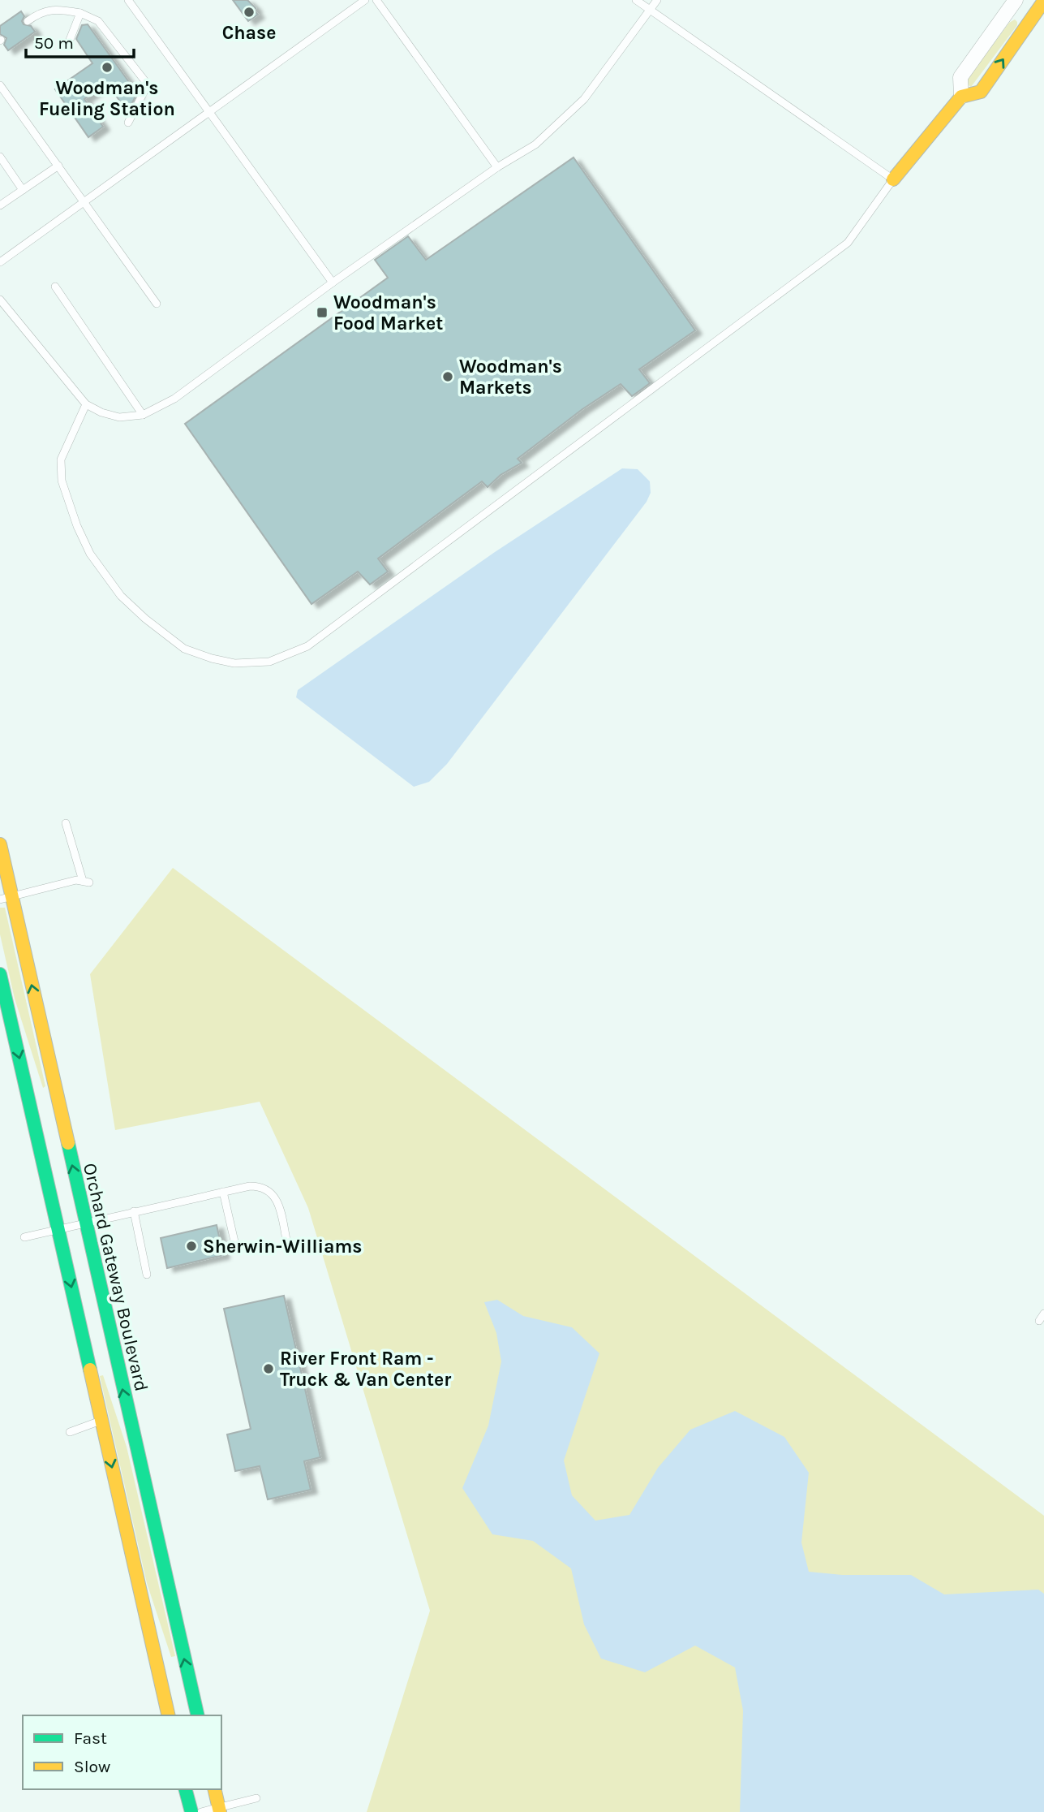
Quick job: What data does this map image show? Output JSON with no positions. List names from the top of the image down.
{
  "streets": {
    "street": ["Orchard Gateway Boulevard"]
  },
  "places": {
    "other": [
      "Chase",
      "Woodman's Fueling Station",
      "Woodman's Markets",
      "Sherwin-Williams",
      "River Front Ram - Truck & Van Center"
    ],
    "transit": ["Woodman's Food Market"]
  },
  "legend": ["Fast", "Slow"],
  "scale_bar": "50 m"
}
